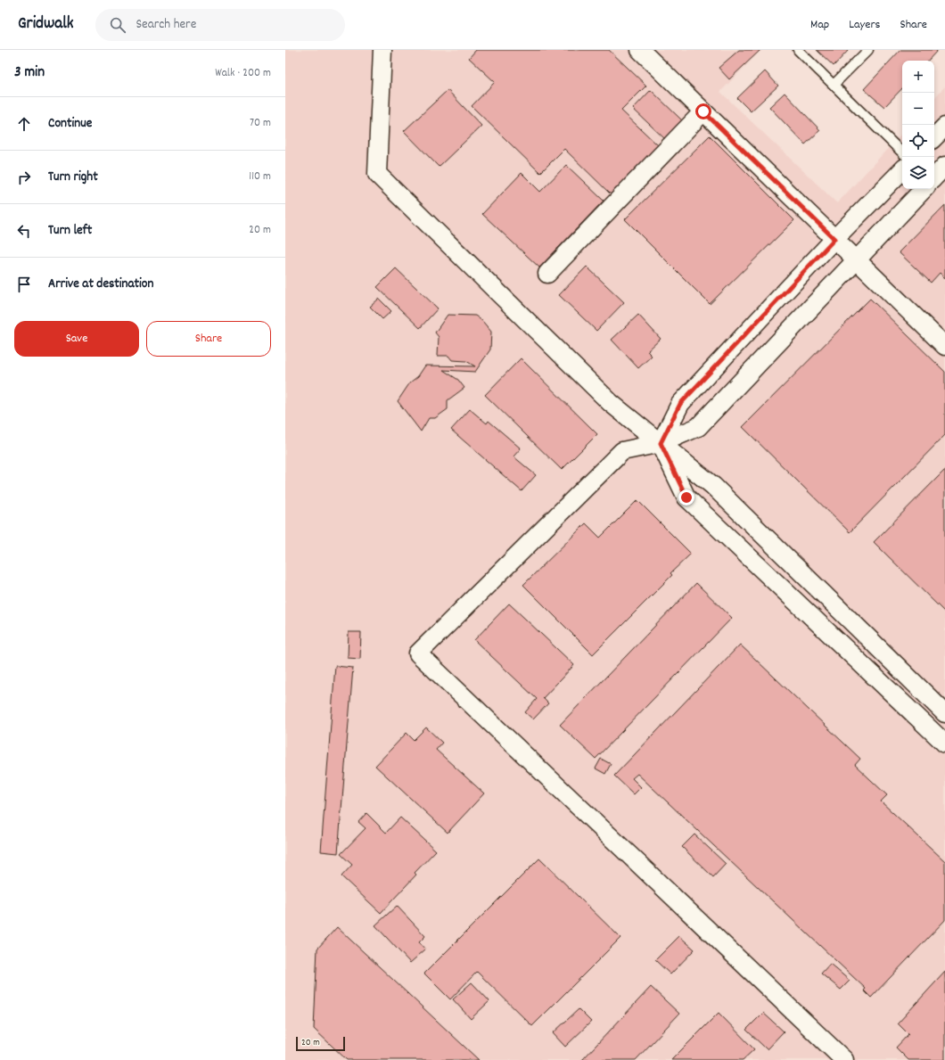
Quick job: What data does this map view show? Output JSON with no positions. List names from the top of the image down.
{
  "scale_bar": "20 m",
  "page": {
    "header": "Gridwalk",
    "search": "Search here",
    "nav": ["Map", "Layers", "Share"],
    "heading": ["3 min", "Walk · 200 m"],
    "map_buttons": ["+", "−"],
    "list": [
      ["Continue", "70 m"],
      ["Turn right", "110 m"],
      ["Turn left", "20 m"],
      "Arrive at destination"
    ],
    "buttons": ["Save", "Share"],
    "scale": "20 m"
  }
}
